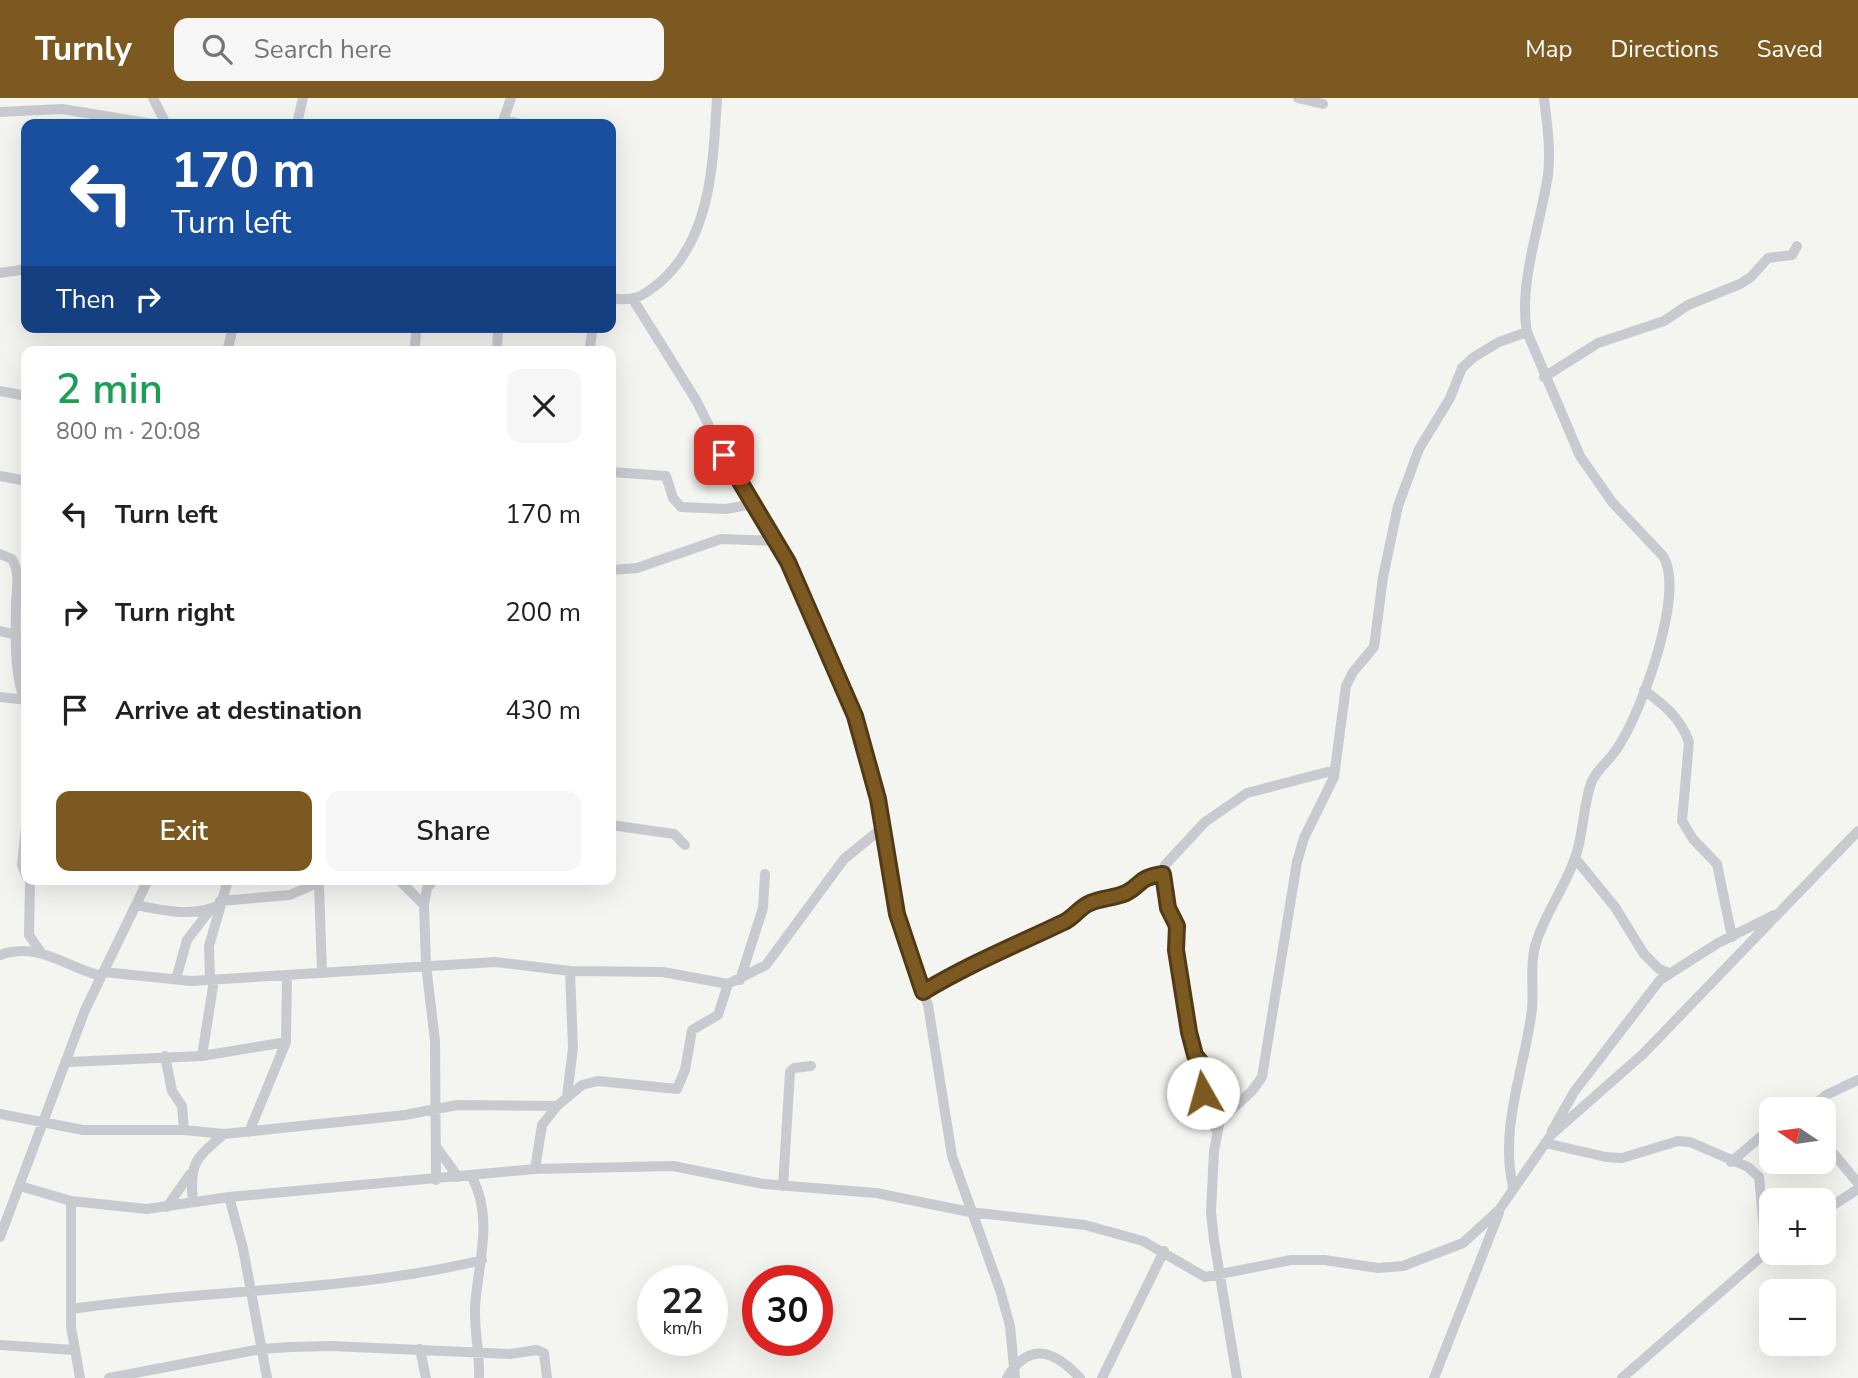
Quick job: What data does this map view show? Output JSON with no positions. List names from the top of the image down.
{
  "north": "left",
  "page": {
    "header": "Turnly",
    "search": "Search here",
    "nav": ["Map", "Directions", "Saved"],
    "turn": ["170 m", "Turn left"],
    "then": "Then",
    "heading": ["2 min", "800 m · 20:08"],
    "list": [
      {
        "name": "Turn left",
        "value": "170 m"
      },
      {
        "name": "Turn right",
        "value": "200 m"
      },
      {
        "name": "Arrive at destination",
        "value": "430 m"
      }
    ],
    "buttons": ["Exit", "Share"],
    "map_buttons": ["+", "−"],
    "speed": "22 km/h",
    "limit": "30"
  }
}
